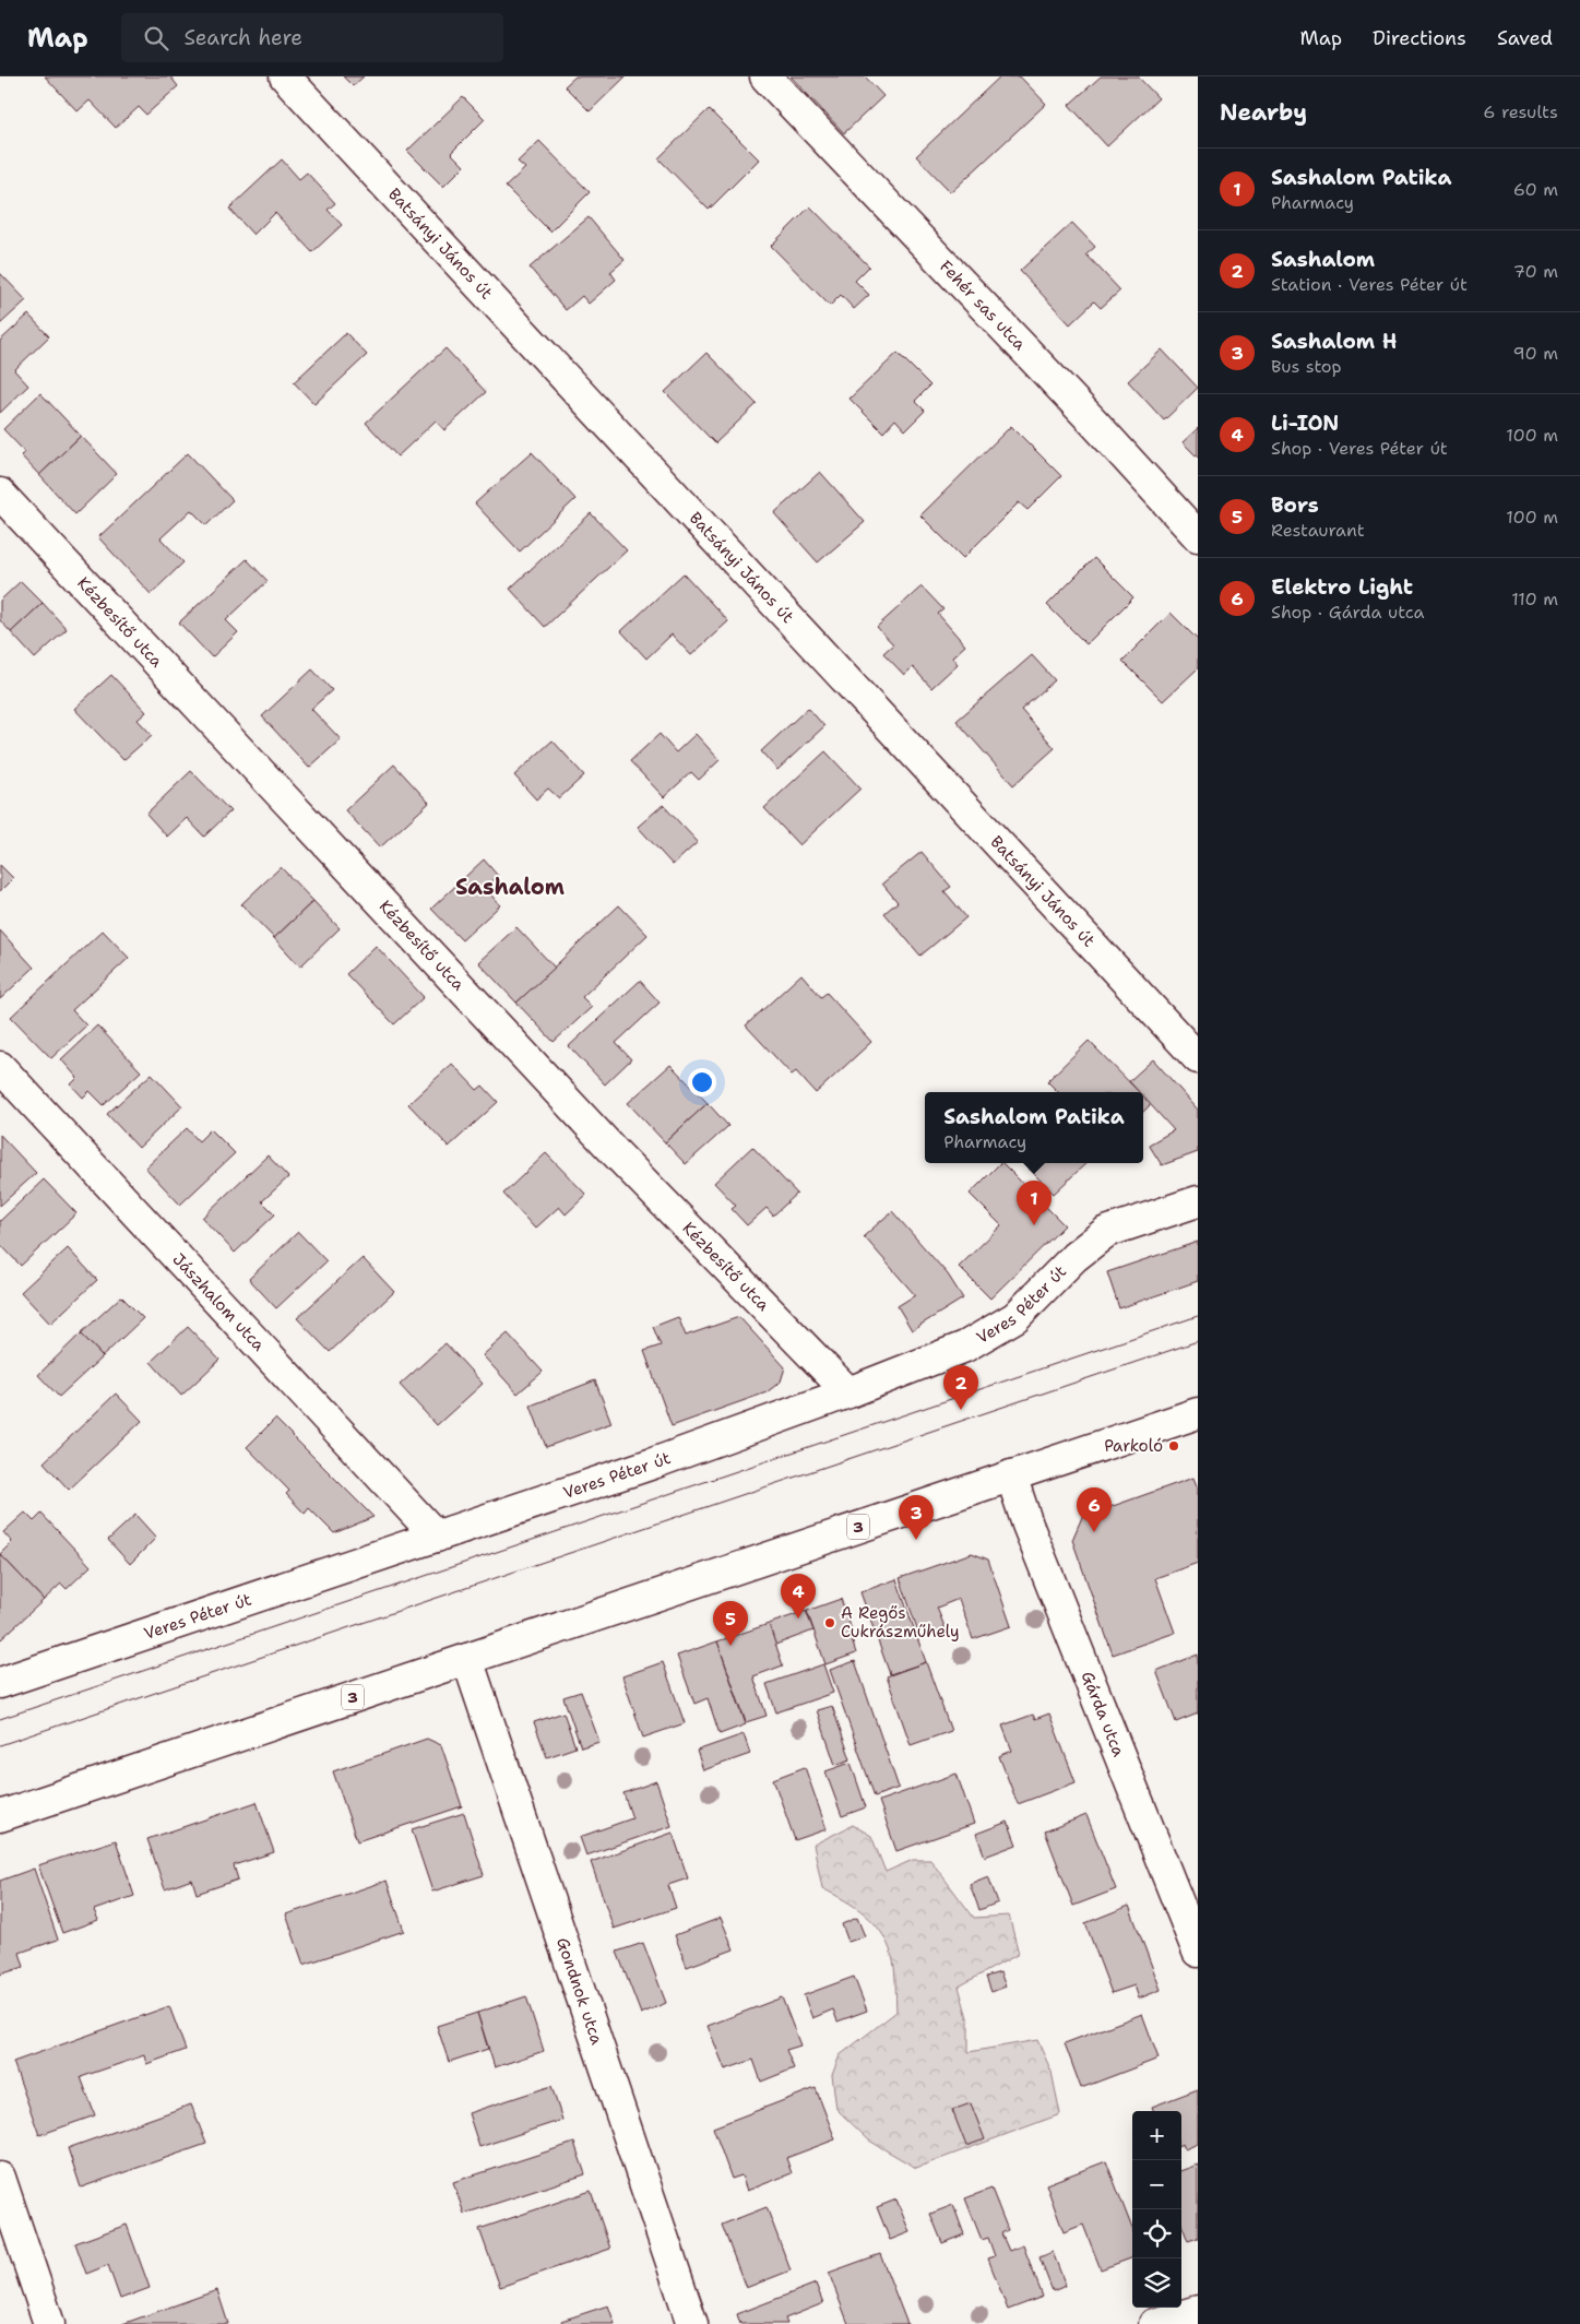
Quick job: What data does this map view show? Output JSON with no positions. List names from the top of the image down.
{
  "streets": {
    "street": [
      "Batsányi János út",
      "Fehér sas utca",
      "Kézbesítő utca",
      "Jászhalom utca",
      "Veres Péter út",
      "3",
      "Gárda utca",
      "Gondnok utca"
    ]
  },
  "crossings": [
    ["Kézbesítő utca", "Veres Péter út"],
    ["Jászhalom utca", "Veres Péter út"],
    ["3", "Gárda utca"],
    ["3", "Gondnok utca"]
  ],
  "districts": ["Sashalom"],
  "places": ["Parkoló", "A Regős Cukrászműhely"],
  "page": {
    "header": "Map",
    "search": "Search here",
    "nav": ["Map", "Directions", "Saved"],
    "heading": ["Nearby", "6 results"],
    "list": [
      {
        "mark": "1",
        "name": "Sashalom Patika",
        "note": "Pharmacy",
        "value": "60 m"
      },
      {
        "mark": "2",
        "name": "Sashalom",
        "note": "Station · Veres Péter út",
        "value": "70 m"
      },
      {
        "mark": "3",
        "name": "Sashalom H",
        "note": "Bus stop",
        "value": "90 m"
      },
      {
        "mark": "4",
        "name": "Li-ION",
        "note": "Shop · Veres Péter út",
        "value": "100 m"
      },
      {
        "mark": "5",
        "name": "Bors",
        "note": "Restaurant",
        "value": "100 m"
      },
      {
        "mark": "6",
        "name": "Elektro Light",
        "note": "Shop · Gárda utca",
        "value": "110 m"
      }
    ],
    "popup": ["Sashalom Patika", "Pharmacy"],
    "pins": [
      "1",
      "2",
      "6",
      "3",
      "4",
      "5"
    ],
    "map_buttons": ["+", "−"]
  }
}
